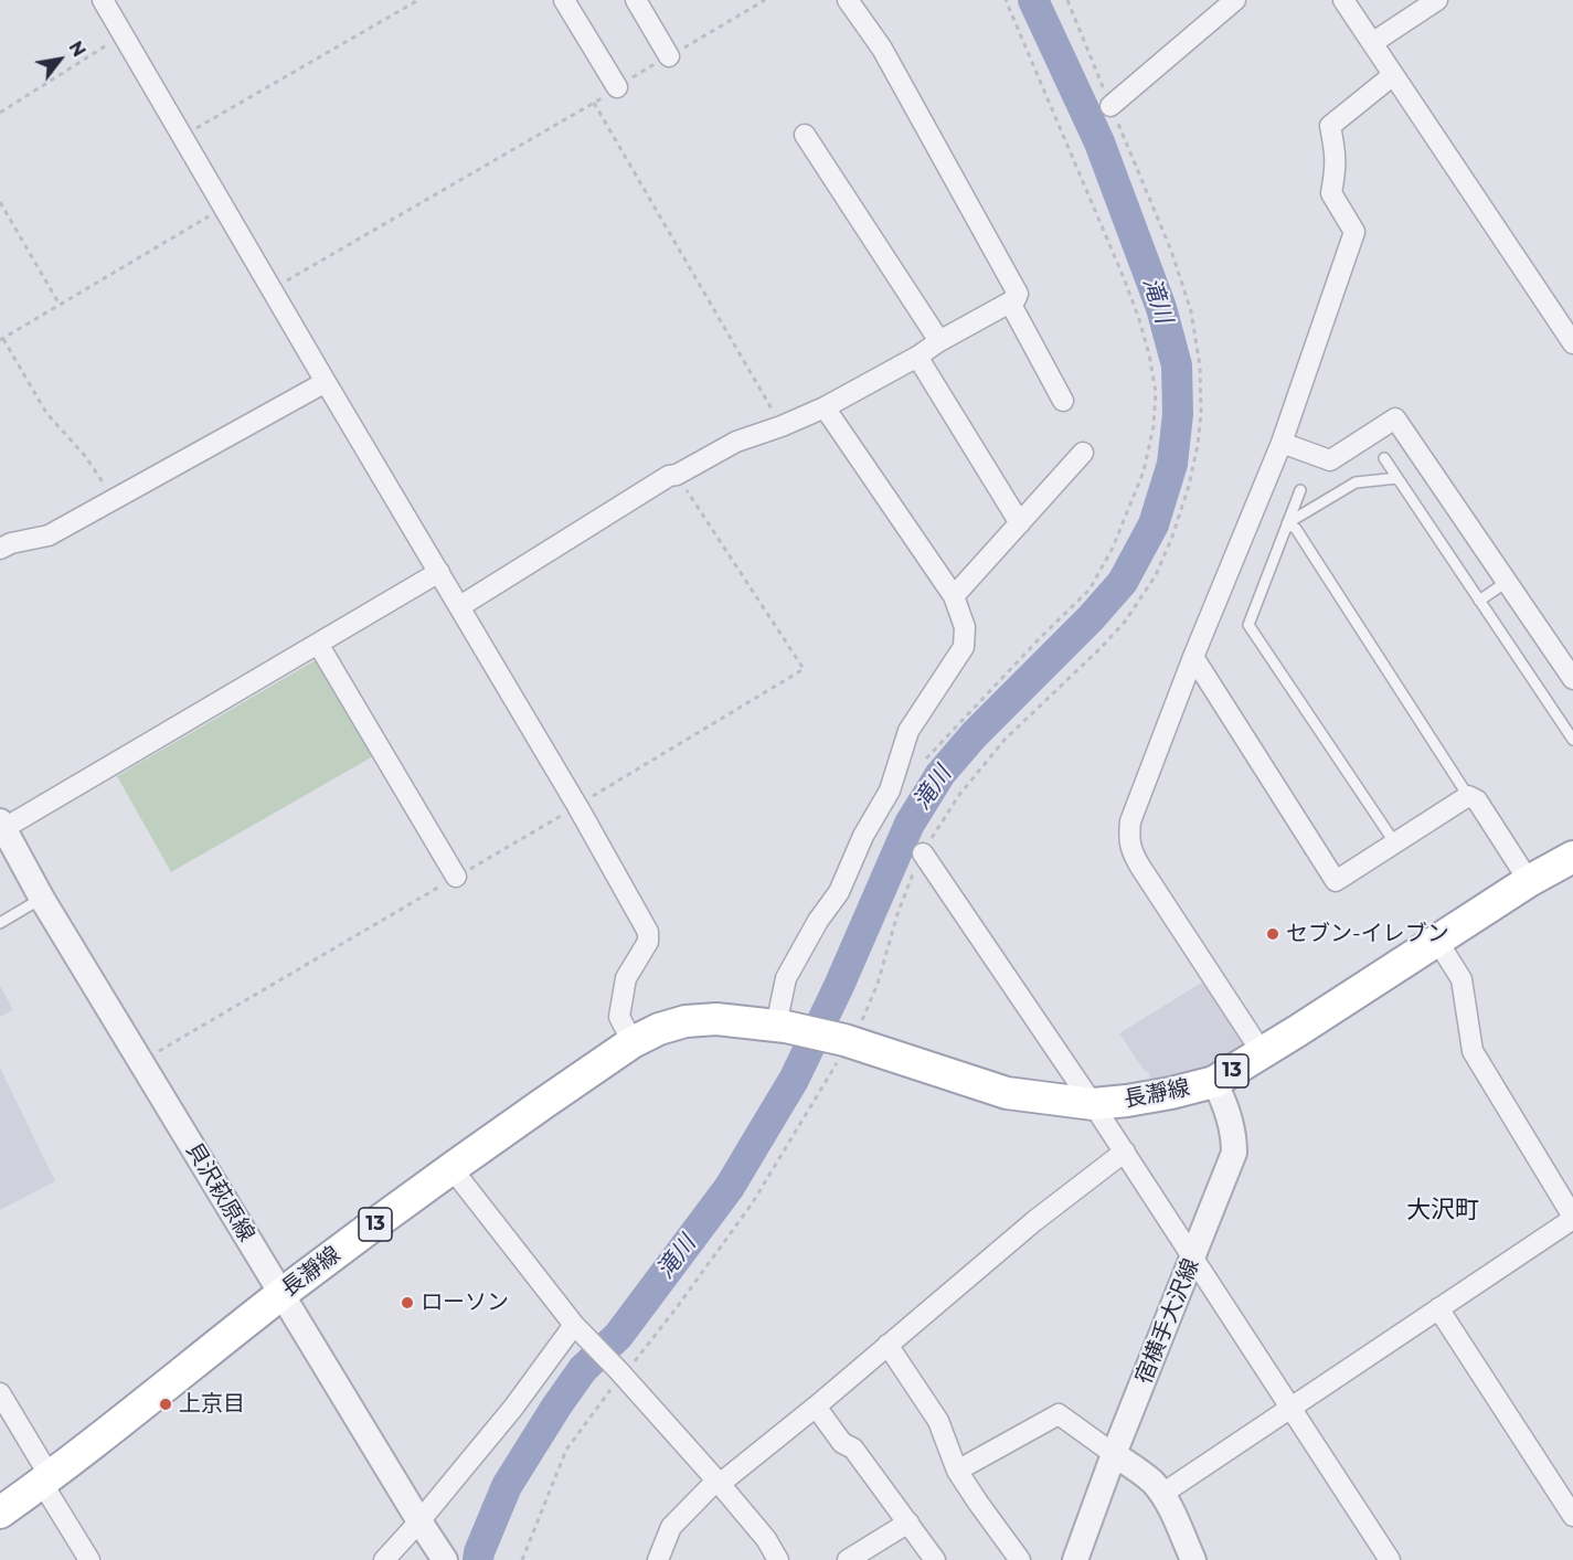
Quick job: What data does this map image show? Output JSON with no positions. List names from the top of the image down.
{
  "streets": {
    "main road": ["13", "長瀞線"],
    "street": ["貝沢萩原線", "宿横手大沢線"]
  },
  "crossings": [
    ["13", "長瀞線"],
    ["長瀞線", "貝沢萩原線"],
    ["長瀞線", "宿横手大沢線"]
  ],
  "districts": ["大沢町"],
  "water": ["滝川"],
  "places": ["セブン-イレブン", "ローソン", "上京目"],
  "north": "top right"
}
